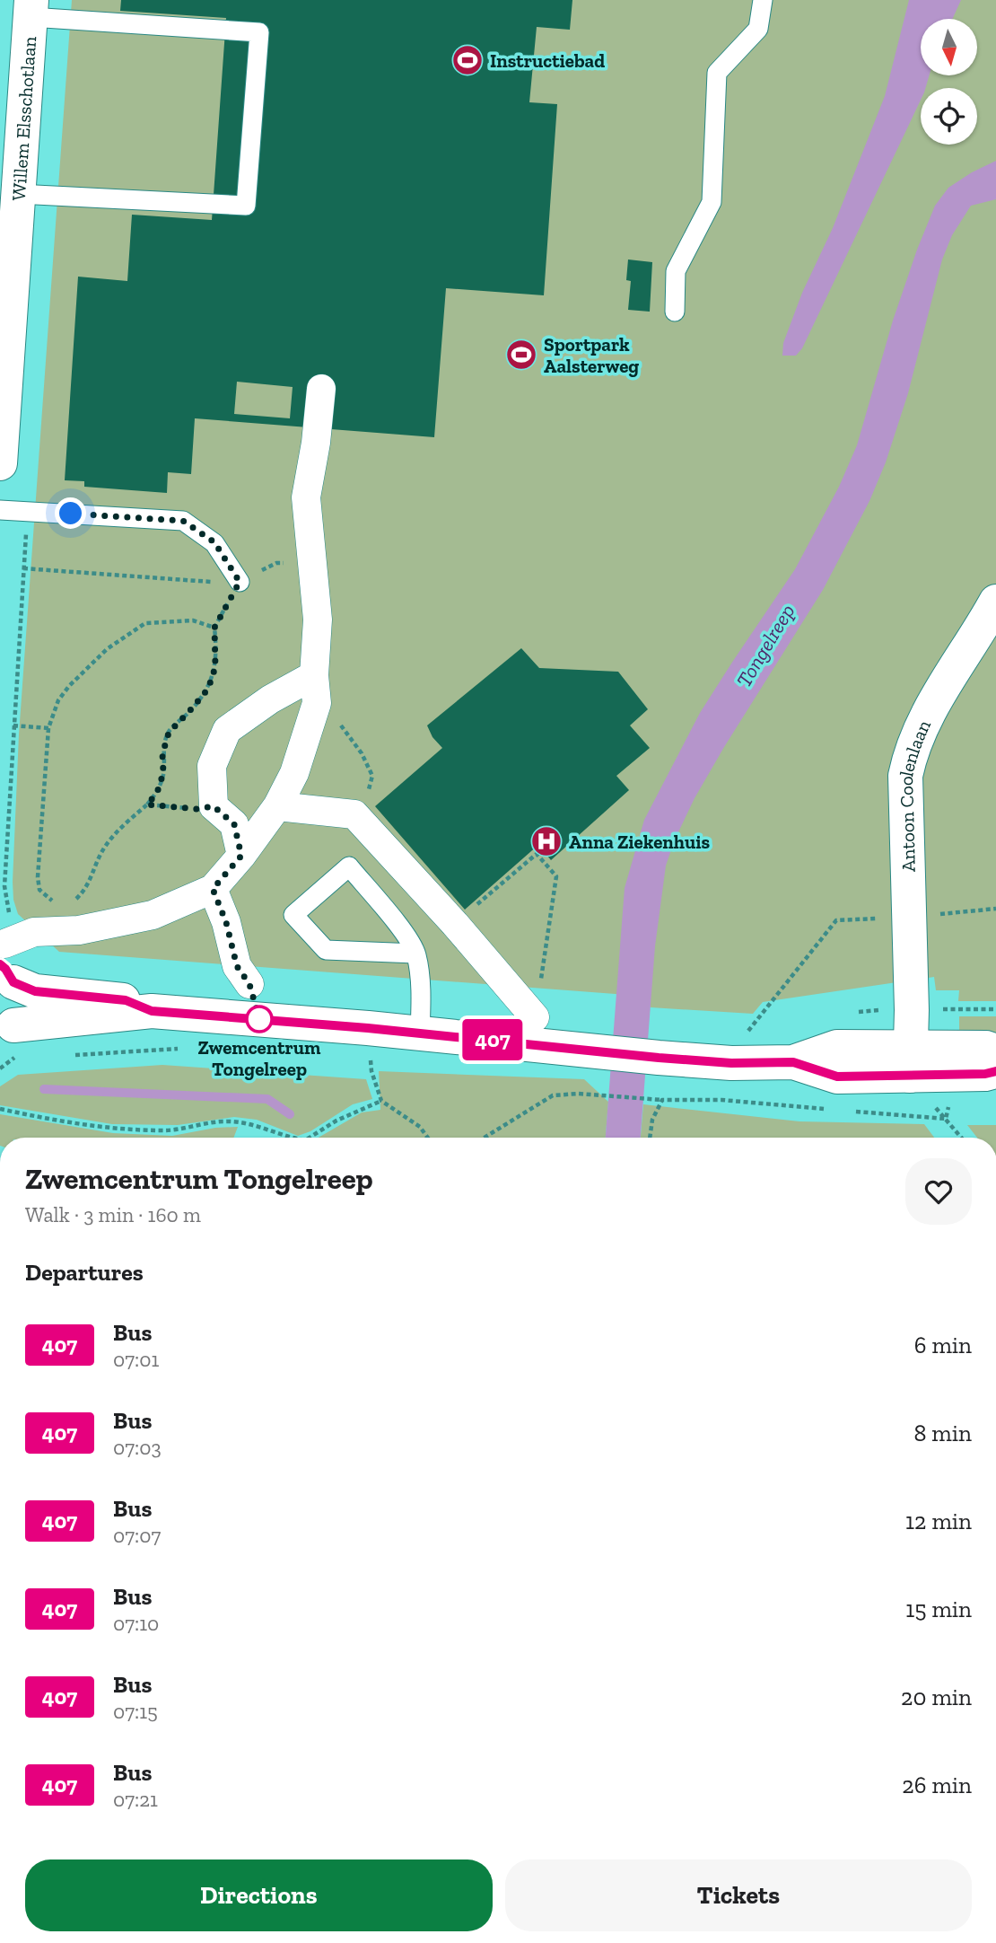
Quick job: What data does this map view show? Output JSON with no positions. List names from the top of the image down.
{
  "streets": {
    "main road": ["Willem Elsschotlaan", "Antoon Coolenlaan"]
  },
  "water": ["Tongelreep"],
  "places": {
    "sports": ["Instructiebad", "Sportpark Aalsterweg"],
    "hospital": ["Anna Ziekenhuis"],
    "other": ["Zwemcentrum Tongelreep"]
  },
  "lines": ["bus line 407"],
  "north": "bottom",
  "page": {
    "on_map": "407",
    "heading": [
      ["Zwemcentrum Tongelreep", "Walk · 3 min · 160 m"],
      "Departures"
    ],
    "list": [
      {
        "mark": "407",
        "name": "Bus",
        "note": "07:01",
        "value": "6 min"
      },
      {
        "mark": "407",
        "name": "Bus",
        "note": "07:03",
        "value": "8 min"
      },
      {
        "mark": "407",
        "name": "Bus",
        "note": "07:07",
        "value": "12 min"
      },
      {
        "mark": "407",
        "name": "Bus",
        "note": "07:10",
        "value": "15 min"
      },
      {
        "mark": "407",
        "name": "Bus",
        "note": "07:15",
        "value": "20 min"
      },
      {
        "mark": "407",
        "name": "Bus",
        "note": "07:21",
        "value": "26 min"
      }
    ],
    "buttons": ["Directions", "Tickets"]
  }
}
